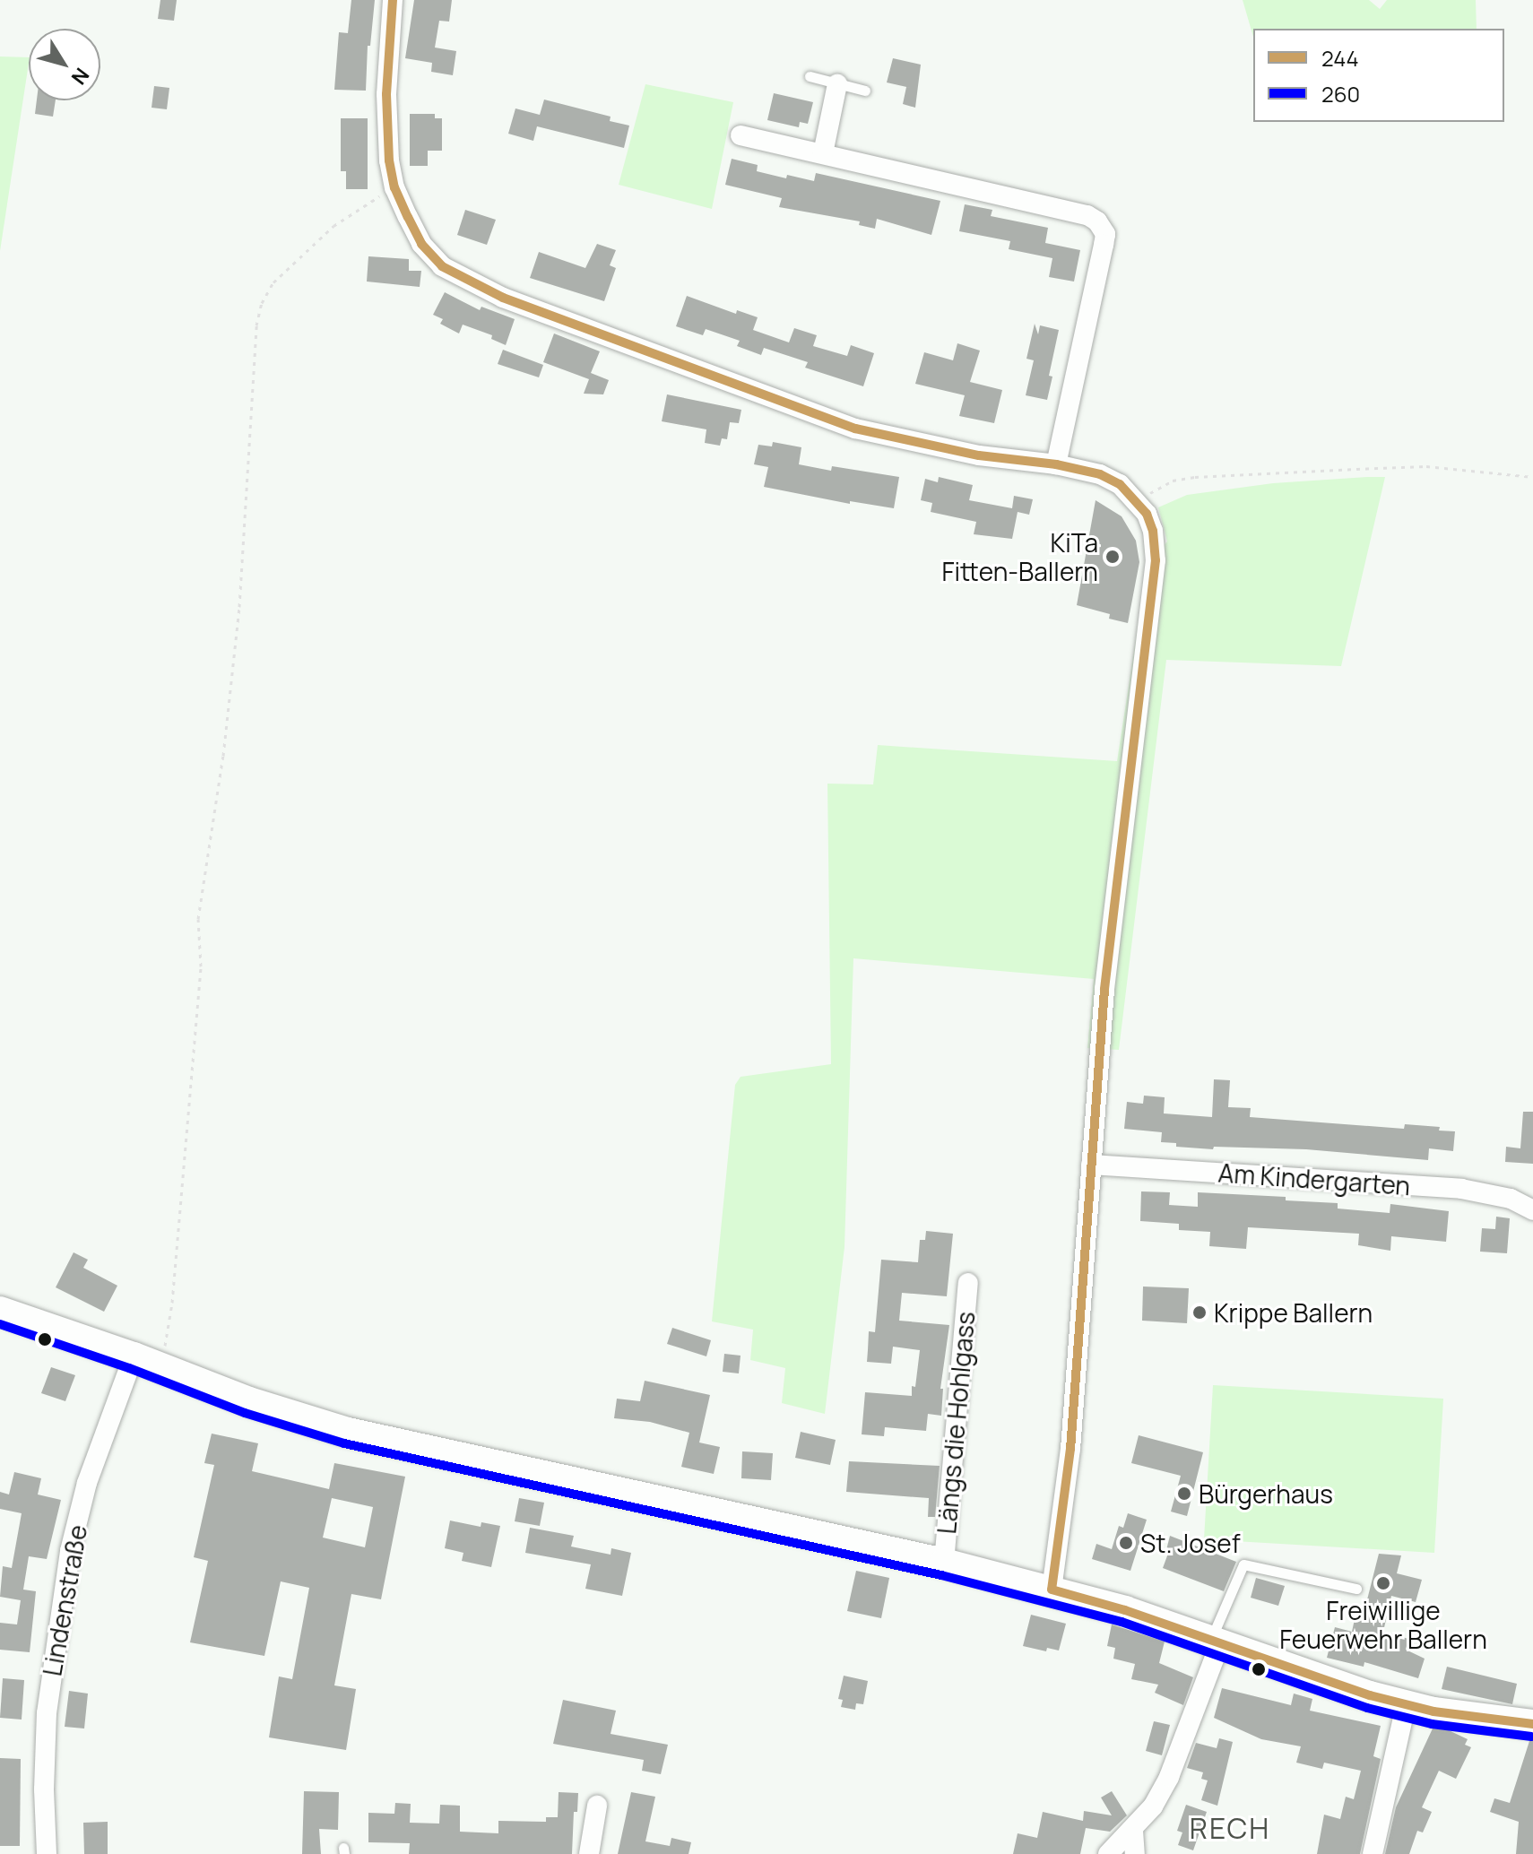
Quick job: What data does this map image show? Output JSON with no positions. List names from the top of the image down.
{
  "streets": {
    "street": ["Am Kindergarten", "Längs die Hohlgass", "Lindenstraße"]
  },
  "districts": ["RECH"],
  "places": [
    "KiTa Fitten-Ballern",
    "Krippe Ballern",
    "Bürgerhaus",
    "St. Josef",
    "Freiwillige Feuerwehr Ballern"
  ],
  "lines": ["transit line 244", "transit line 260"],
  "legend": ["244", "260"],
  "north": "bottom right"
}
